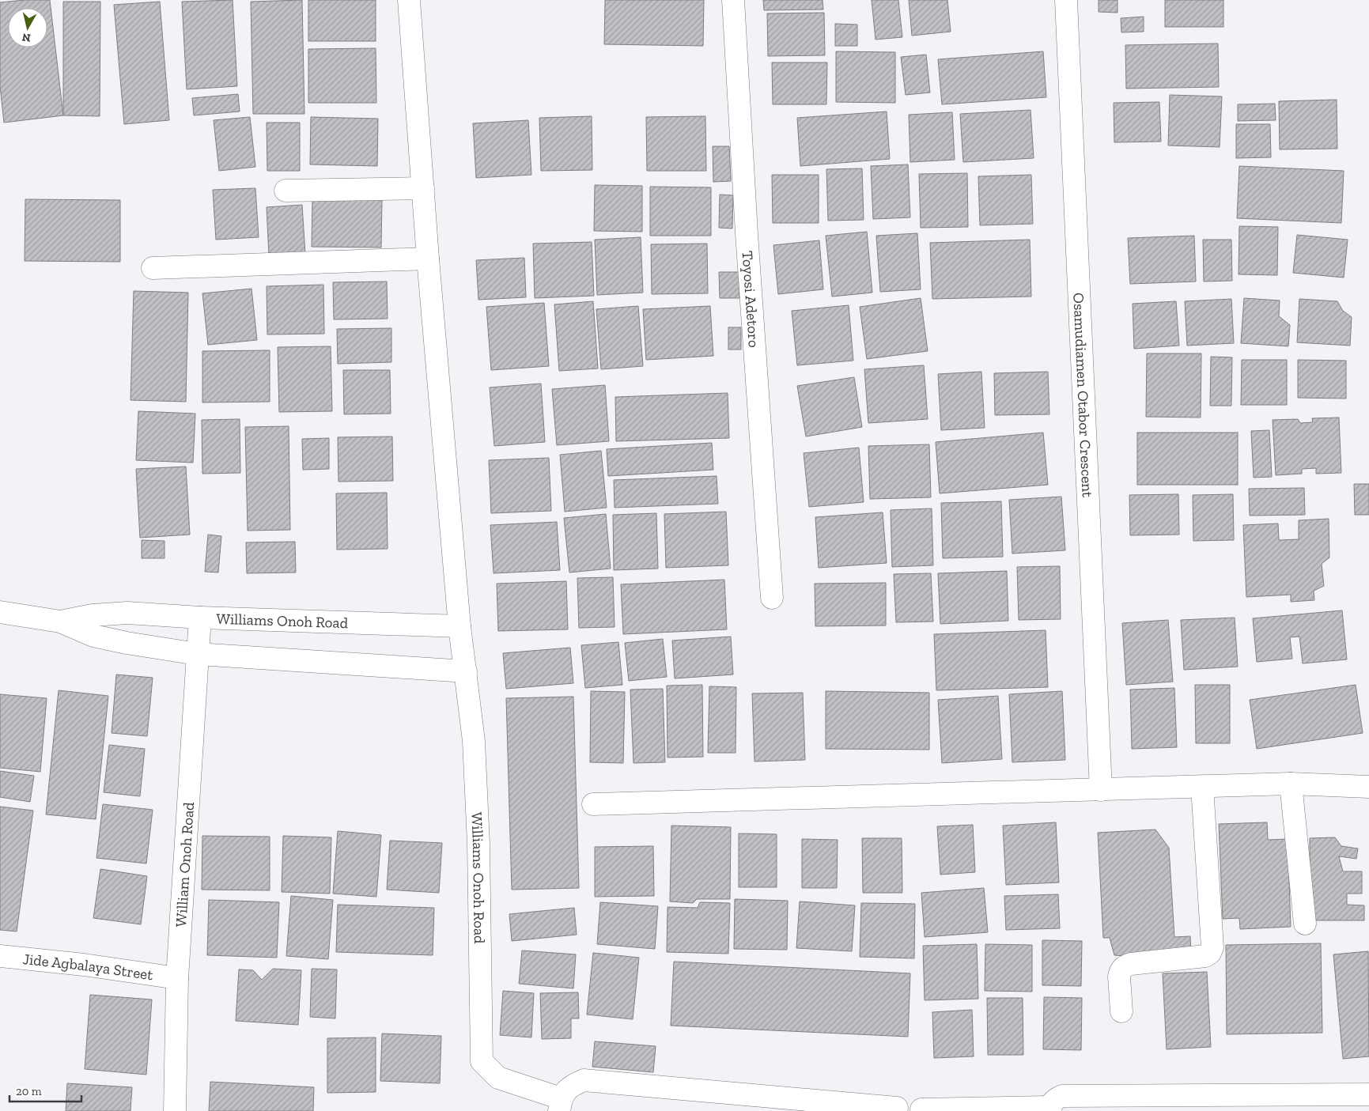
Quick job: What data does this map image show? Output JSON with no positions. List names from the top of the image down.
{
  "streets": {
    "street": [
      "Toyosi Adetoro",
      "Osamudiamen Otabor Crescent",
      "Williams Onoh Road",
      "William Onoh Road",
      "Jide Agbalaya Street"
    ]
  },
  "crossings": [
    ["Williams Onoh Road", "William Onoh Road"],
    ["William Onoh Road", "Jide Agbalaya Street"]
  ],
  "scale_bar": "20 m",
  "north": "bottom"
}
